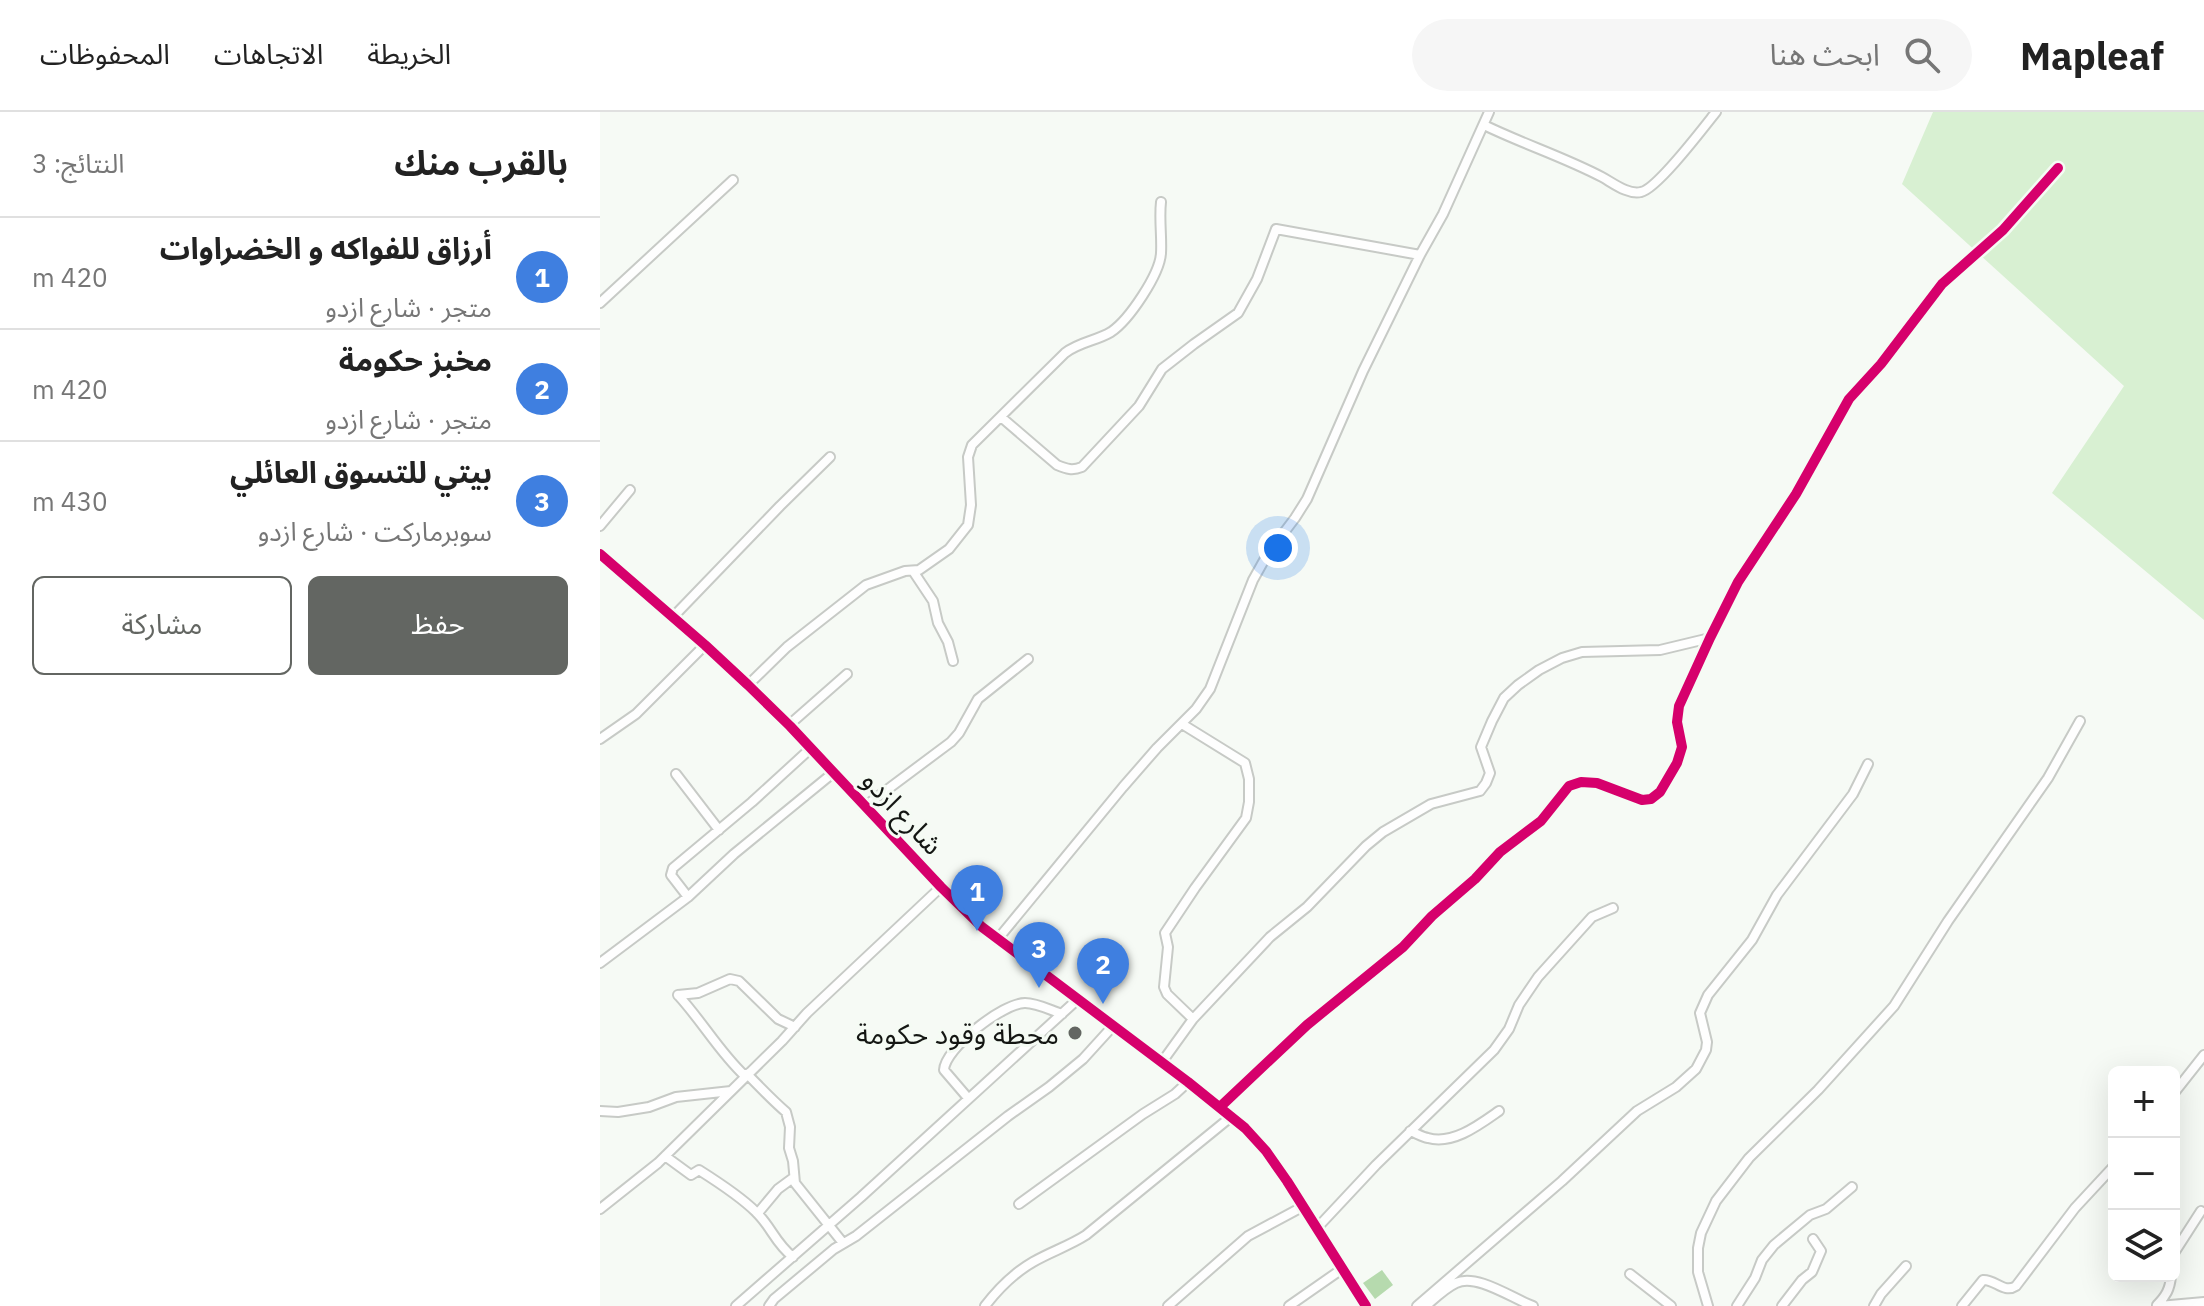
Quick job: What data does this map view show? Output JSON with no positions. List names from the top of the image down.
{
  "streets": {
    "street": ["شارع ازدو"]
  },
  "places": ["محطة وقود حكومة"],
  "page": {
    "header": "Mapleaf",
    "search": "ابحث هنا",
    "nav": ["الخريطة", "الاتجاهات", "المحفوظات"],
    "heading": ["بالقرب منك", "النتائج: 3"],
    "list": [
      {
        "mark": "1",
        "name": "أرزاق للفواكه و الخضراوات",
        "note": "متجر · شارع ازدو",
        "value": "420 m"
      },
      {
        "mark": "2",
        "name": "مخبز حكومة",
        "note": "متجر · شارع ازدو",
        "value": "420 m"
      },
      {
        "mark": "3",
        "name": "بيتي للتسوق العائلي",
        "note": "سوبرماركت · شارع ازدو",
        "value": "430 m"
      }
    ],
    "buttons": ["حفظ", "مشاركة"],
    "pins": ["1", "3", "2"],
    "map_buttons": ["+", "−"]
  }
}
